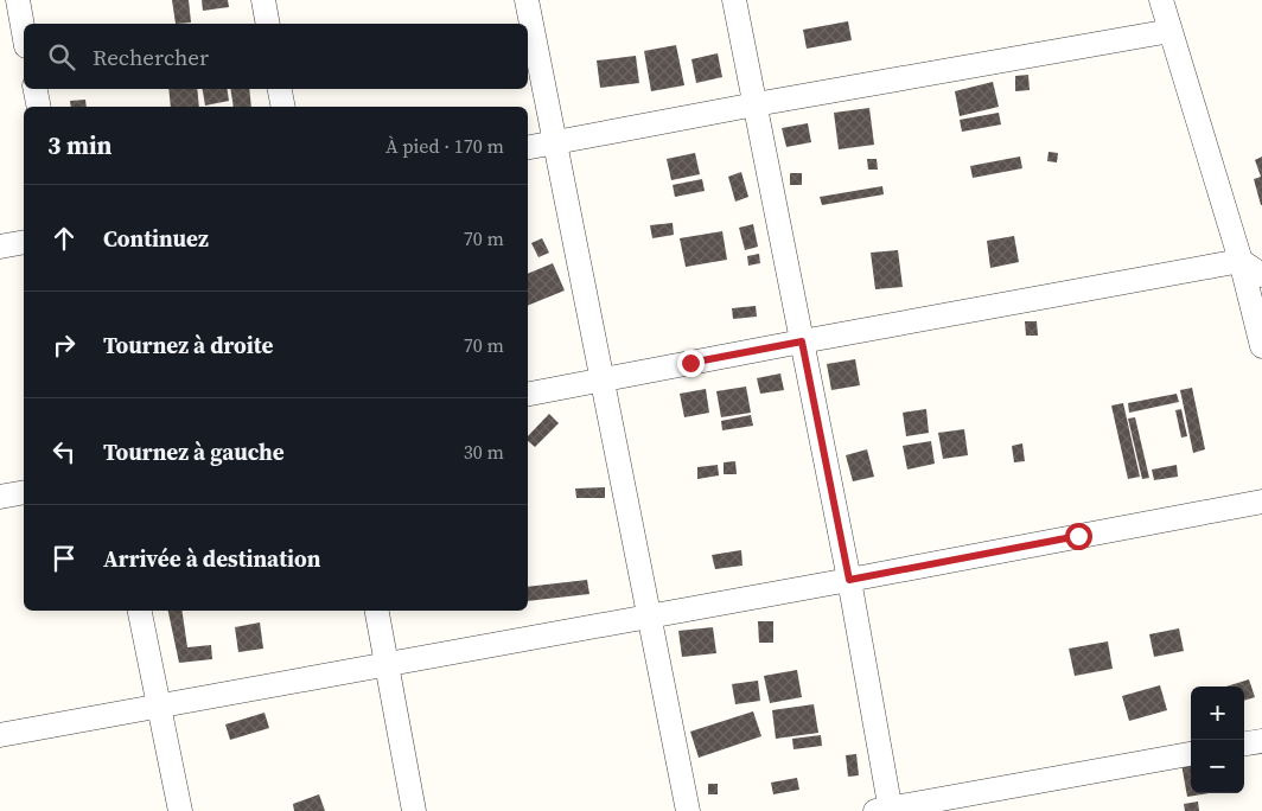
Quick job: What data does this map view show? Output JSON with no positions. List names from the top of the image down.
{
  "page": {
    "search": "Rechercher",
    "heading": ["3 min", "À pied · 170 m"],
    "list": [
      ["Continuez", "70 m"],
      ["Tournez à droite", "70 m"],
      ["Tournez à gauche", "30 m"],
      "Arrivée à destination"
    ],
    "map_buttons": ["+", "−"]
  }
}
